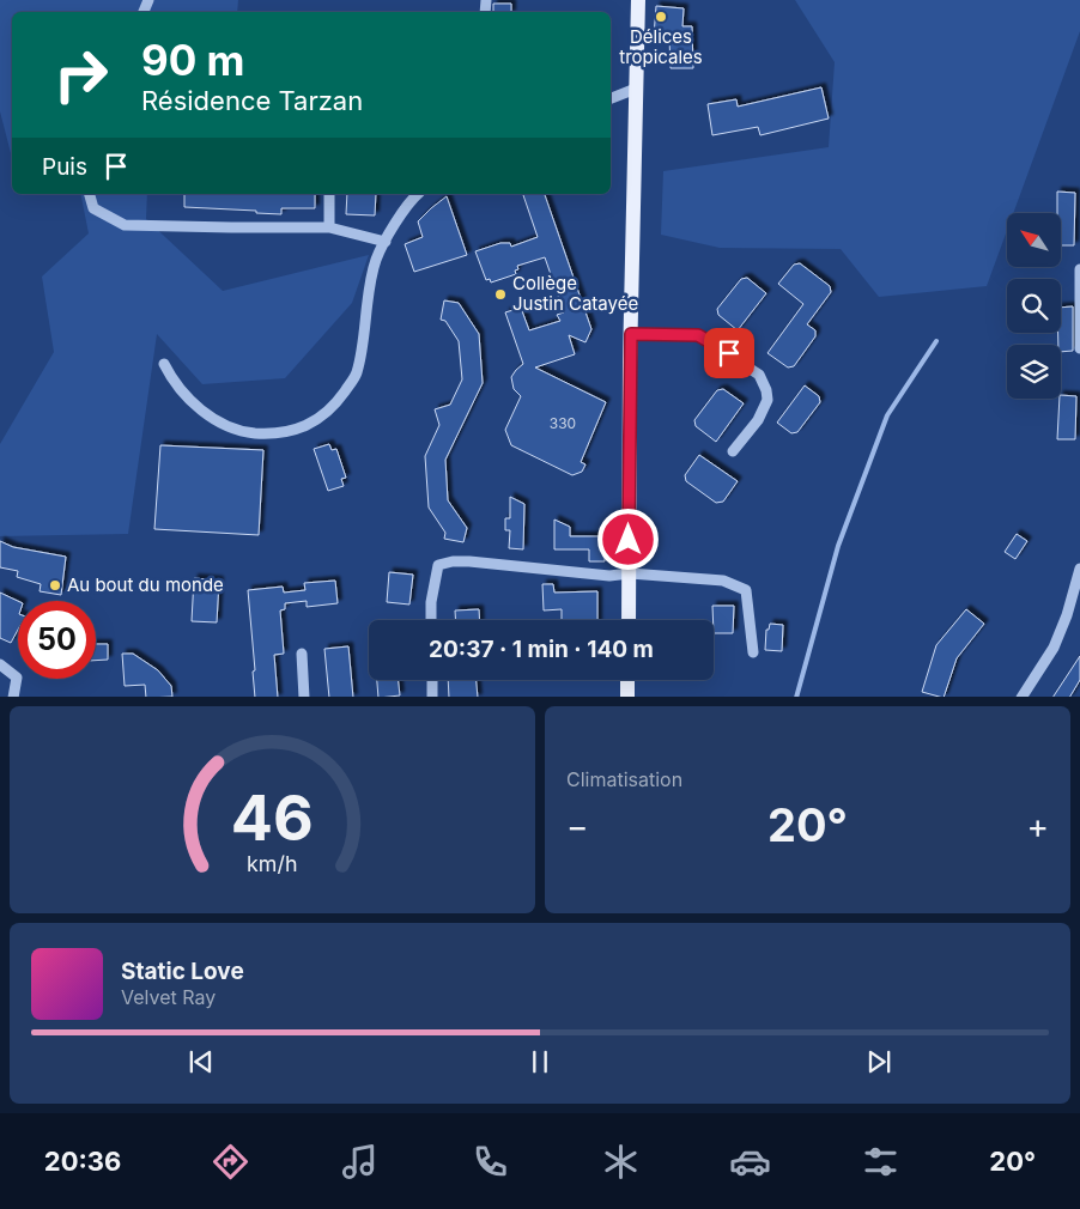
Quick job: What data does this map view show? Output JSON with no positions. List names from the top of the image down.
{
  "places": ["Délices tropicales", "Collège Justin Catayée", "Au bout du monde"],
  "house_numbers": ["330"],
  "north": "top left",
  "page": {
    "turn": ["90 m", "Résidence Tarzan"],
    "then": "Puis",
    "limit": "50",
    "trip": "20:37 · 1 min · 140 m",
    "tile": "Climatisation",
    "heat": ["−", "20°", "+"],
    "song": ["Static Love", "Velvet Ray"],
    "tabs": ["20:36", "20°"],
    "gauge": ["46", "km/h"]
  }
}
